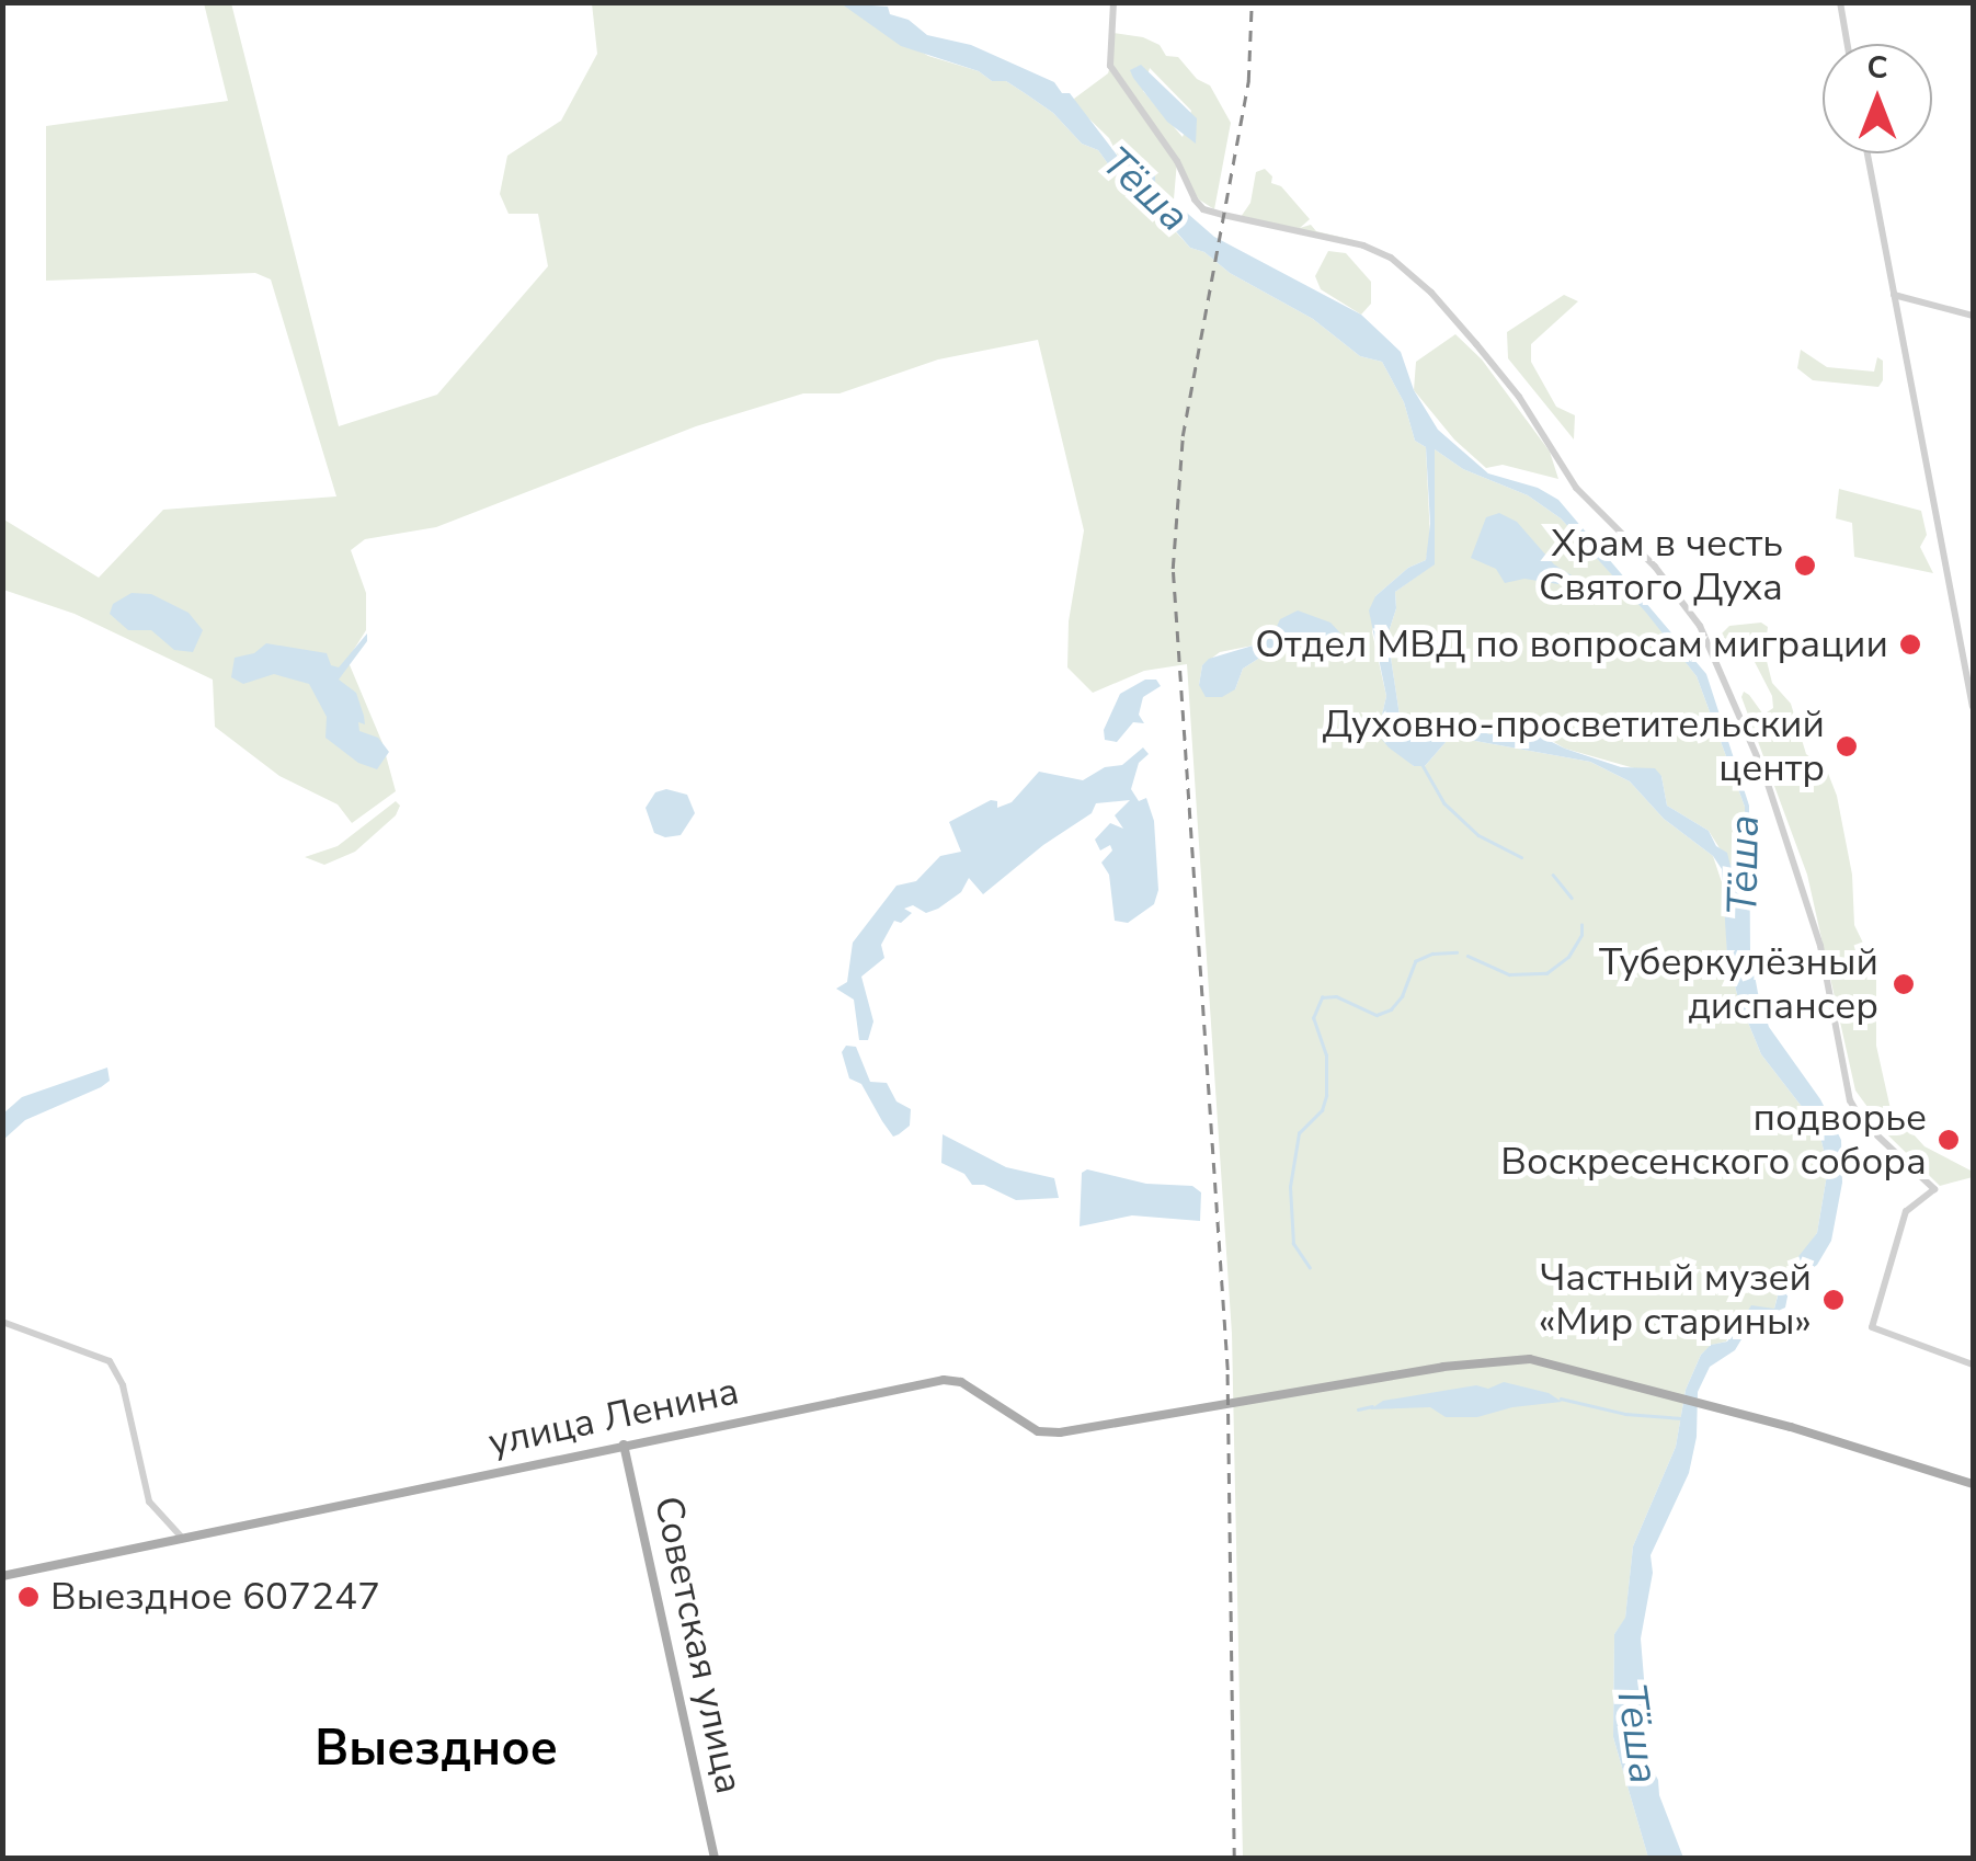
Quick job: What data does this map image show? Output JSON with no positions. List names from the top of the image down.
{
  "streets": {
    "main road": ["улица Ленина", "Советская улица"]
  },
  "crossings": [
    ["улица Ленина", "Советская улица"]
  ],
  "districts": ["Выездное"],
  "water": ["Тёша"],
  "places": [
    "Храм в честь Святого Духа",
    "Отдел МВД по вопросам миграции",
    "Духовно-просветительский центр",
    "Туберкулёзный диспансер",
    "подворье Воскресенского собора",
    "Частный музей «Мир старины»",
    "Выездное 607247"
  ],
  "north": "top"
}
